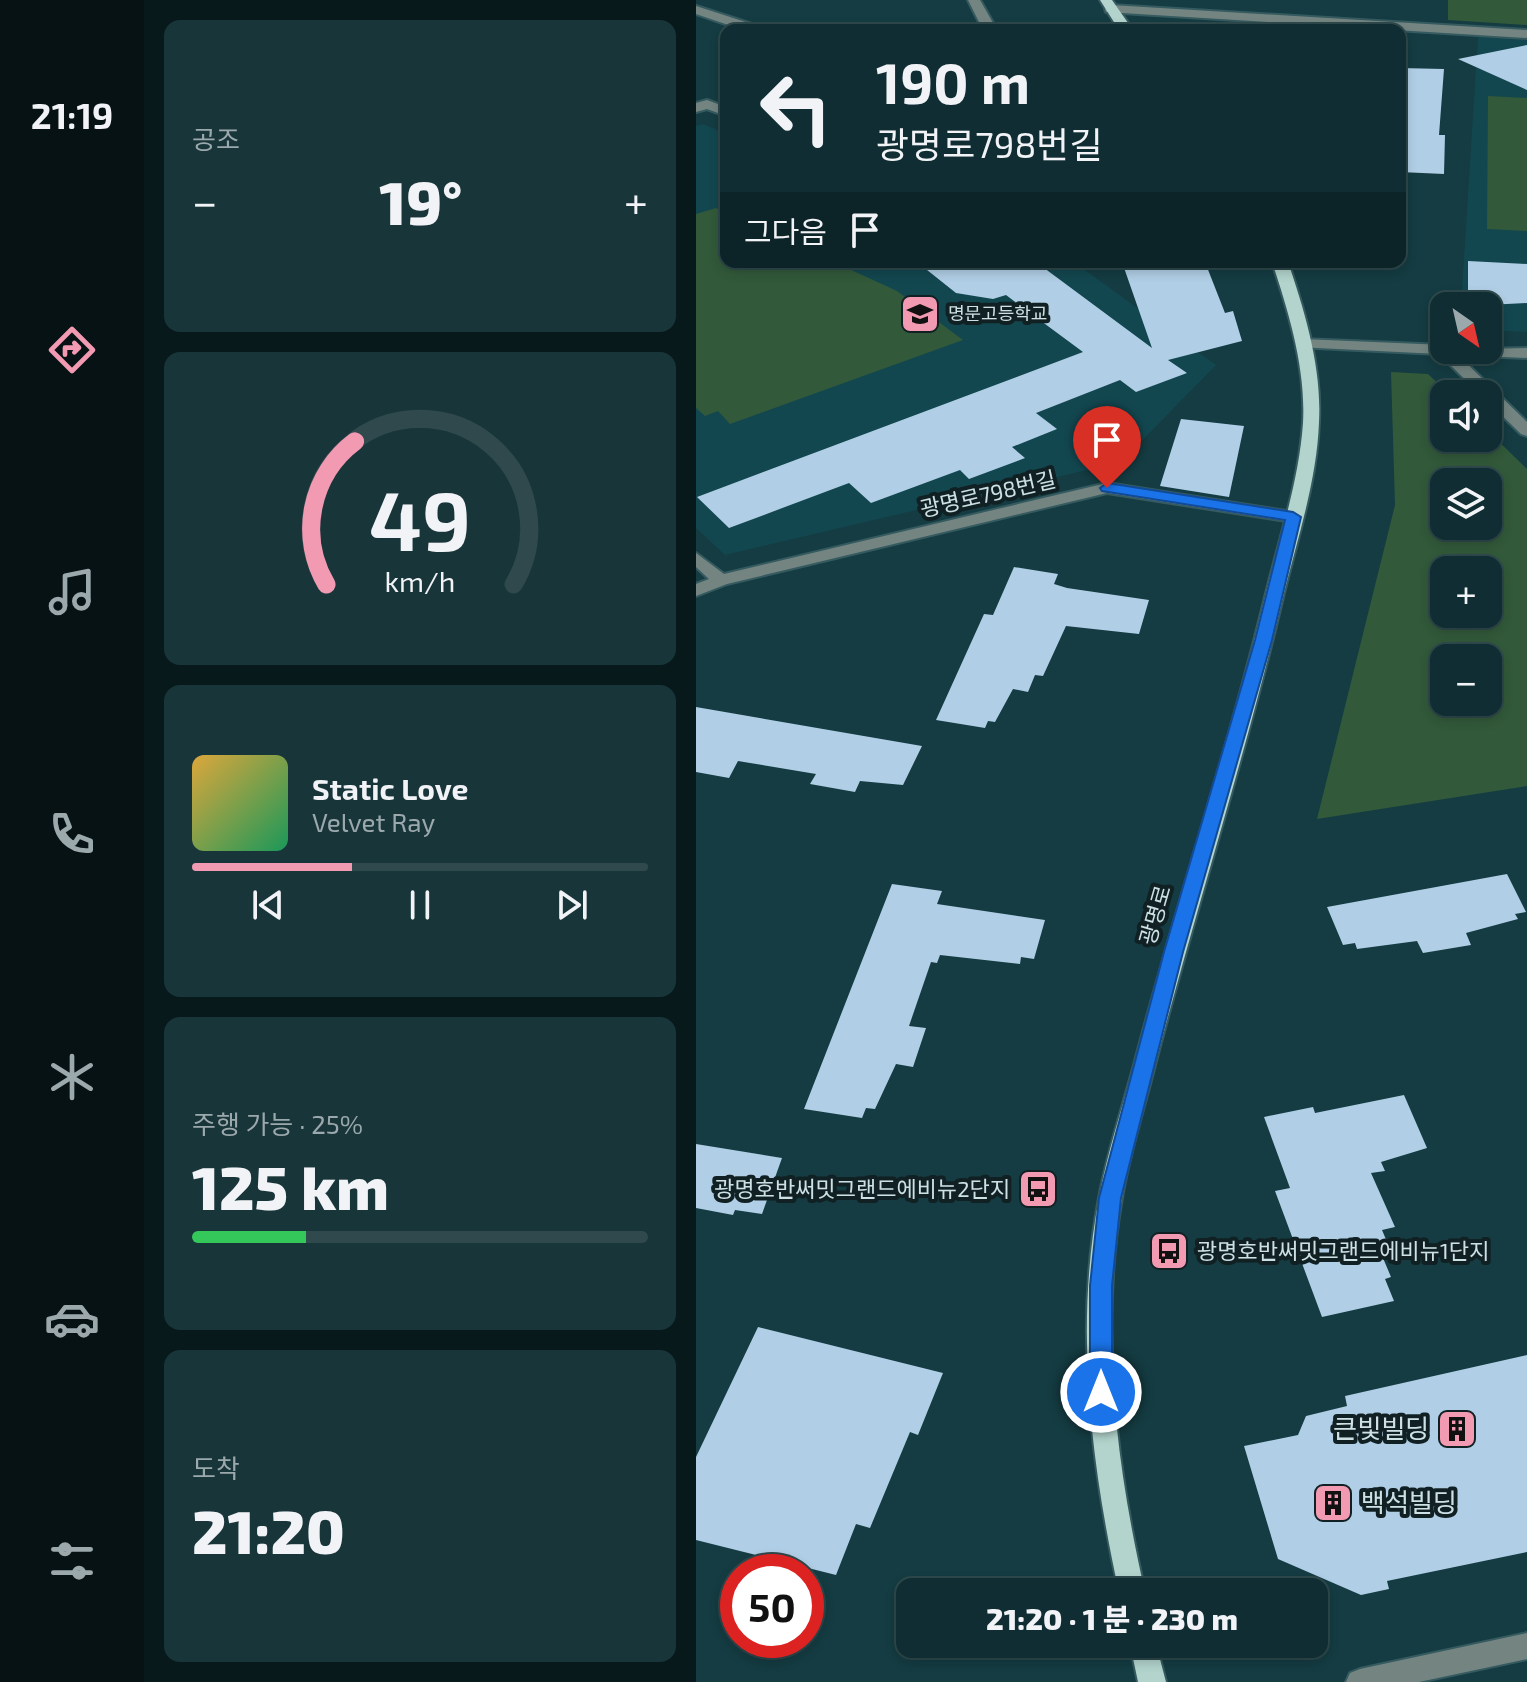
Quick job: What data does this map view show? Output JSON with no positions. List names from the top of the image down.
{
  "streets": {
    "main road": ["광명로"],
    "street": ["광명로798번길"]
  },
  "crossings": [
    ["광명로798번길", "광명로"]
  ],
  "places": {
    "school or university": ["명문고등학교"],
    "bus stop": ["광명호반써밋그랜드에비뉴2단지", "광명호반써밋그랜드에비뉴1단지"],
    "building": ["큰빛빌딩", "백석빌딩"]
  },
  "north": "bottom right",
  "page": {
    "tabs": "21:19",
    "tile": [
      "공조",
      ["주행 가능 · 25%", "125 km"],
      ["도착", "21:20"]
    ],
    "turn": ["190 m", "광명로798번길"],
    "heat": ["−", "19°", "+"],
    "then": "그다음",
    "map_buttons": ["+", "−"],
    "song": ["Static Love", "Velvet Ray"],
    "limit": "50",
    "trip": "21:20 · 1 분 · 230 m",
    "gauge": ["49", "km/h"]
  }
}
